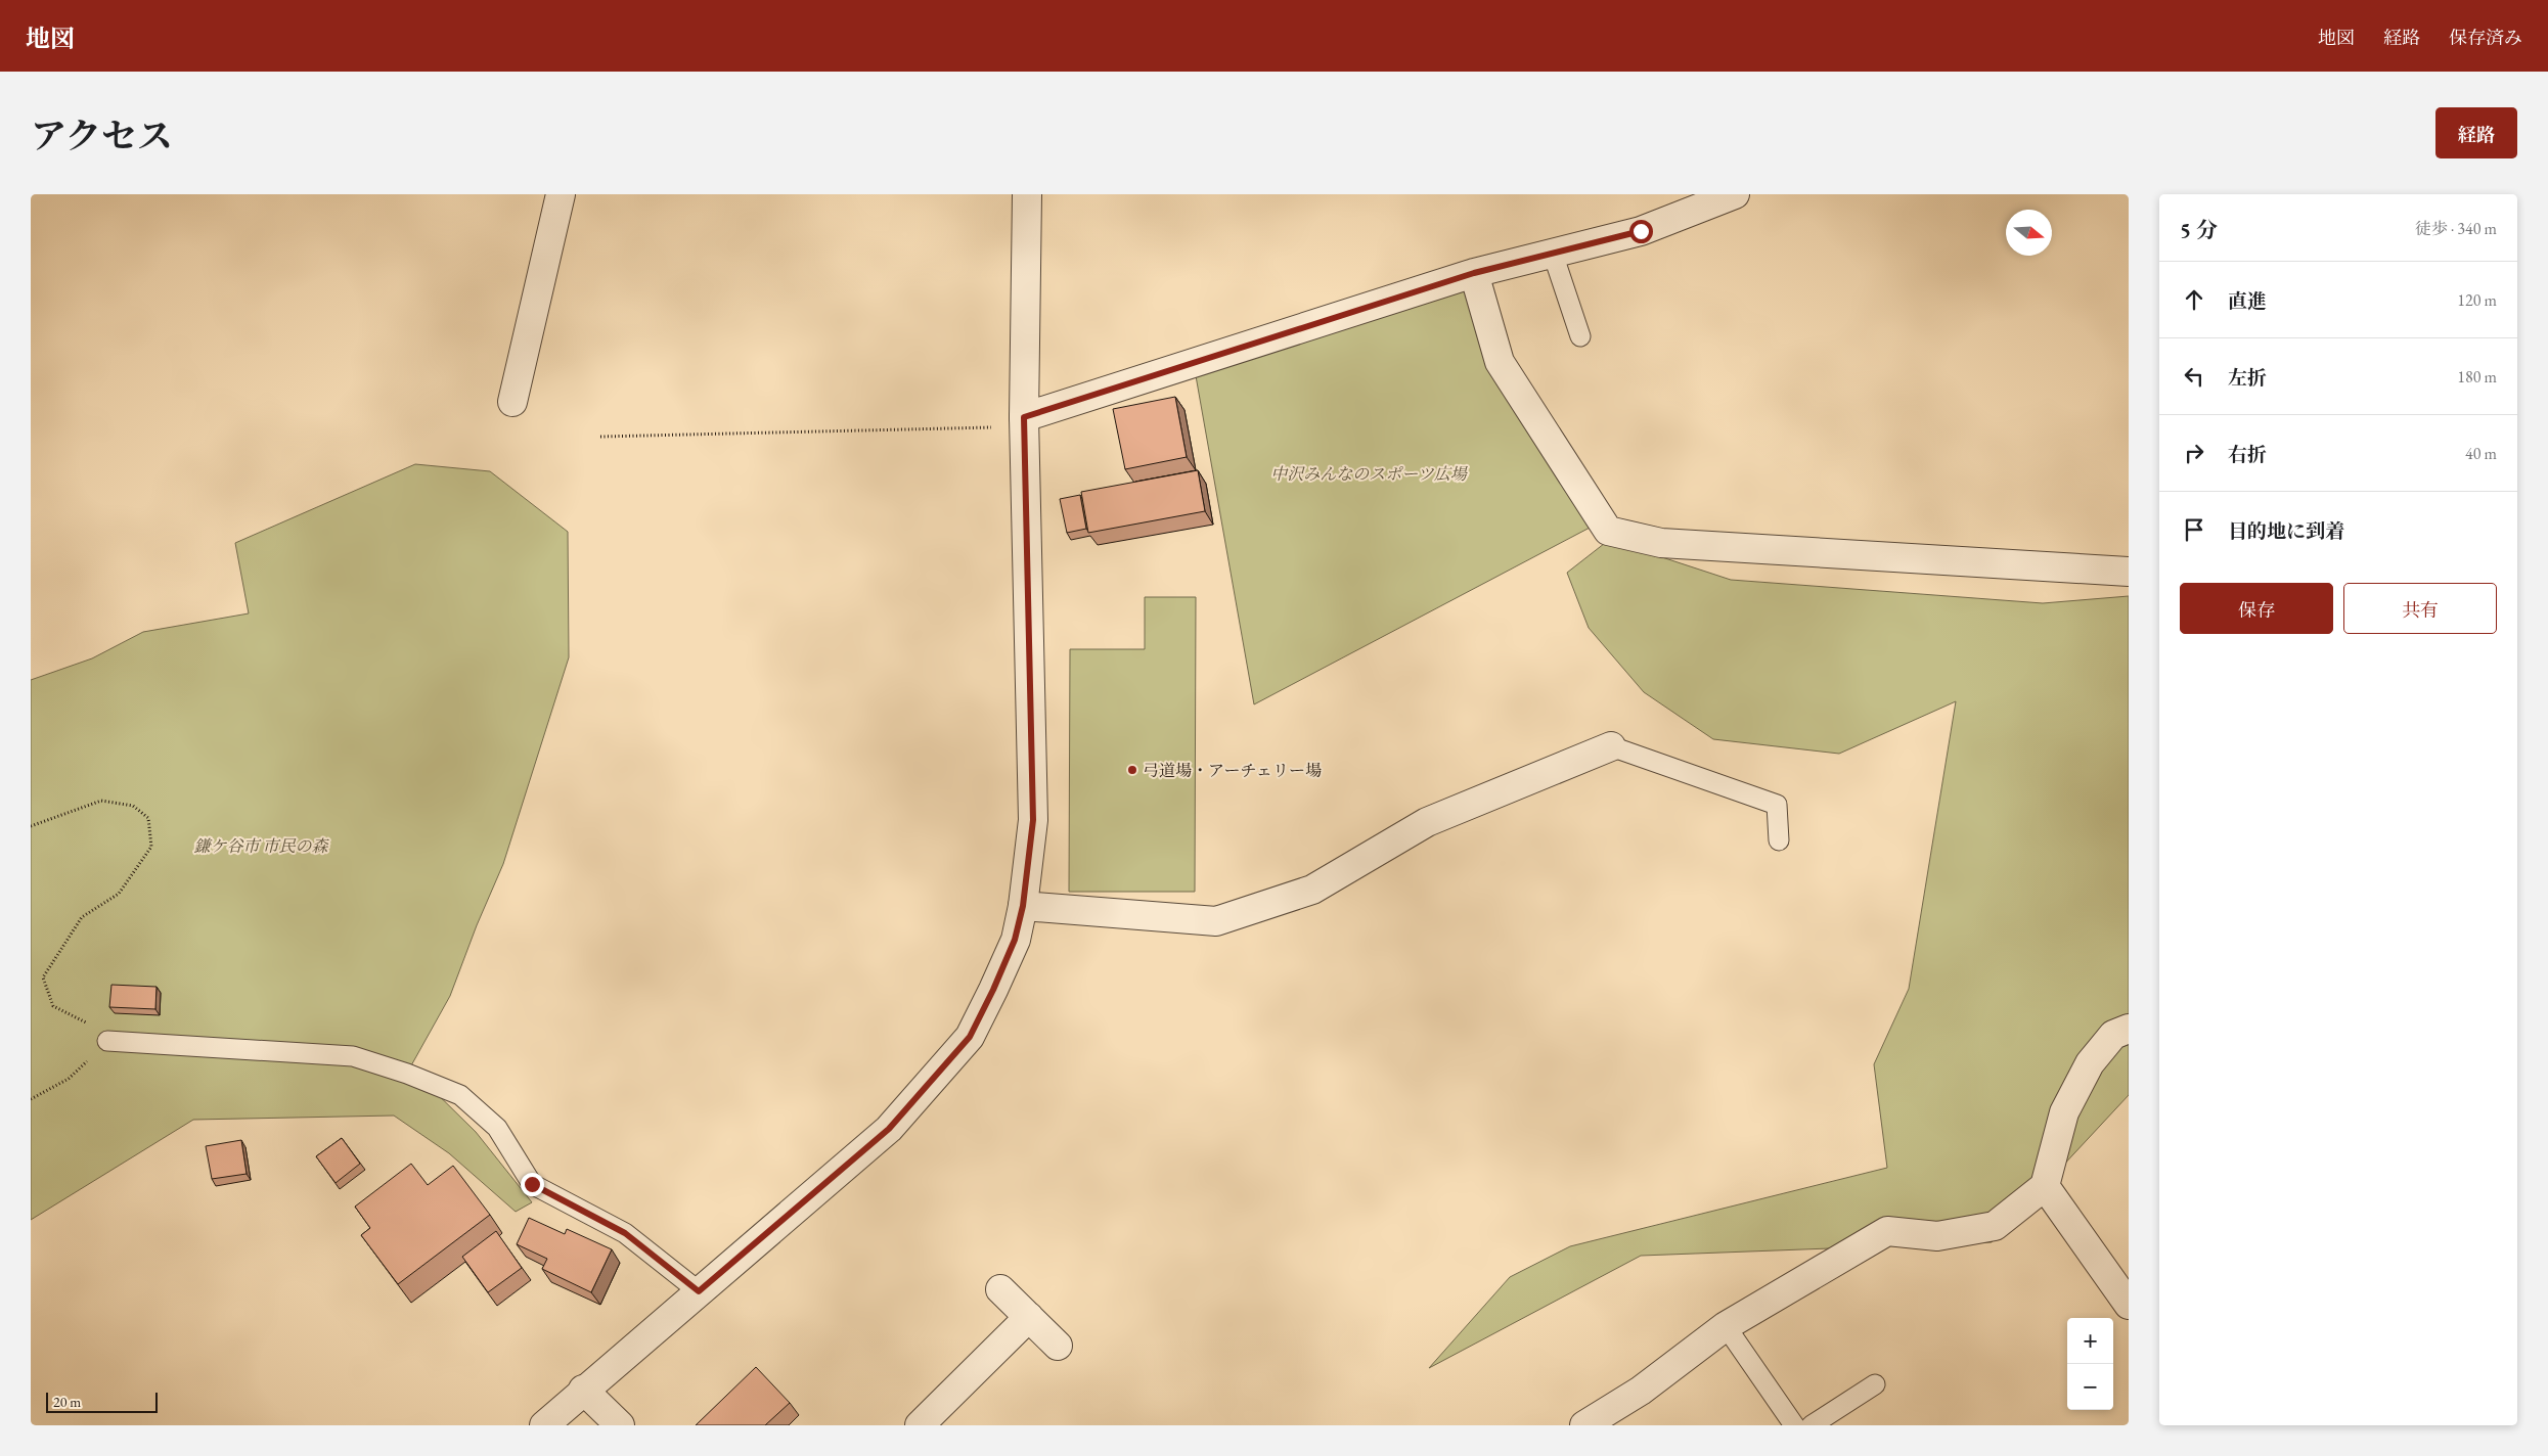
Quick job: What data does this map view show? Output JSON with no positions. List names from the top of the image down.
{
  "parks": ["中沢みんなのスポーツ広場", "鎌ケ谷市 市民の森"],
  "places": ["弓道場・アーチェリー場"],
  "scale_bar": "20 m",
  "north": "right",
  "page": {
    "header": "地図",
    "nav": ["地図", "経路", "保存済み"],
    "title": "アクセス",
    "buttons": [
      "経路",
      ["保存", "共有"]
    ],
    "heading": ["5 分", "徒歩 · 340 m"],
    "list": [
      ["直進", "120 m"],
      ["左折", "180 m"],
      ["右折", "40 m"],
      "目的地に到着"
    ],
    "map_buttons": ["+", "−"],
    "scale": "20 m"
  }
}
